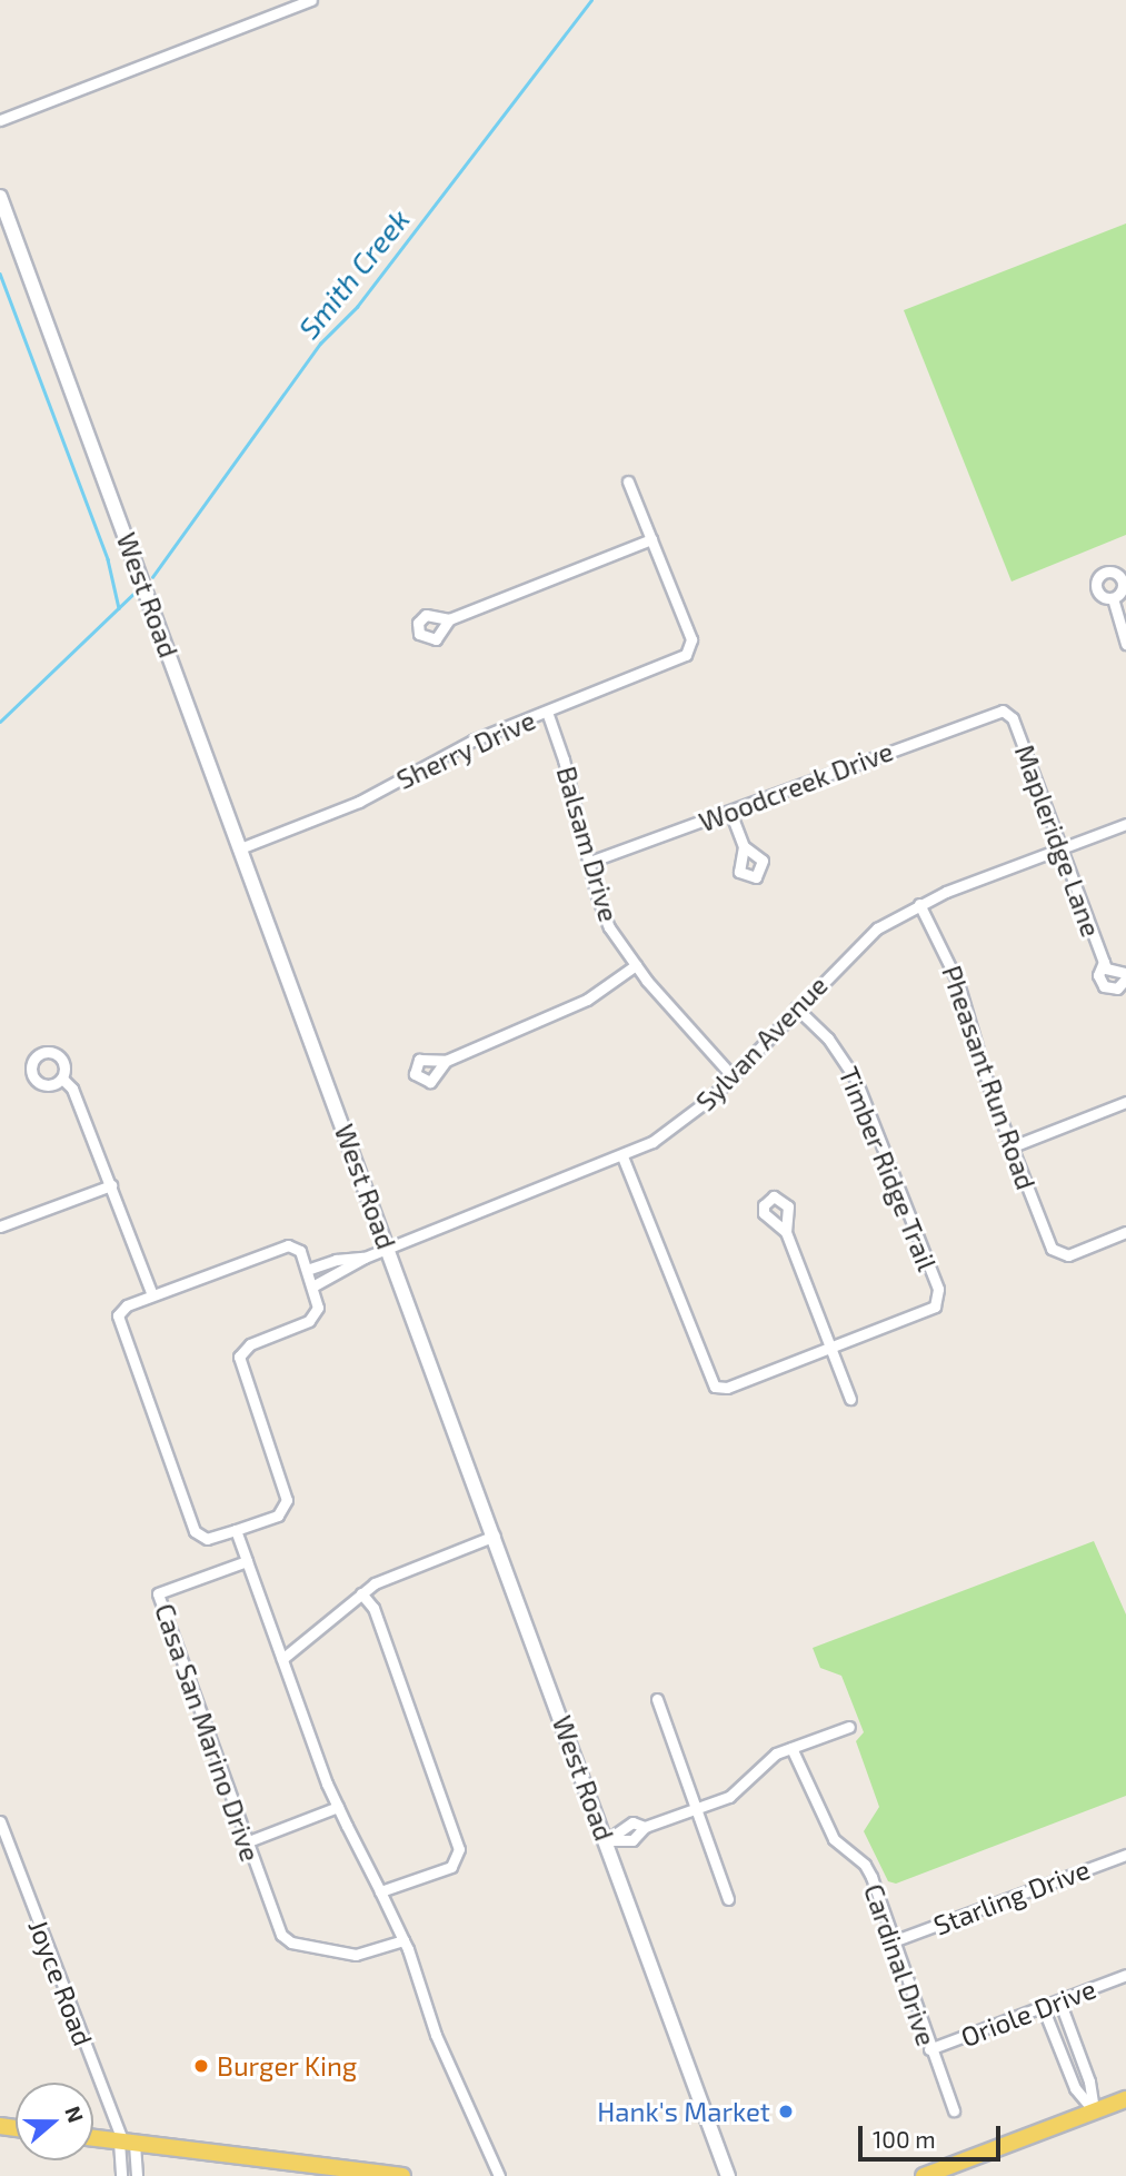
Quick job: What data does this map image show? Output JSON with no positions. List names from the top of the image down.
{
  "streets": {
    "street": [
      "West Road",
      "Sherry Drive",
      "Woodcreek Drive",
      "Mapleridge Lane",
      "Balsam Drive",
      "Sylvan Avenue",
      "Pheasant Run Road",
      "Timber Ridge Trail",
      "Casa San Marino Drive",
      "Starling Drive",
      "Cardinal Drive",
      "Joyce Road",
      "Oriole Drive"
    ]
  },
  "crossings": [
    ["West Road", "Sherry Drive"],
    ["West Road", "Sylvan Avenue"],
    ["Sherry Drive", "Balsam Drive"],
    ["Woodcreek Drive", "Mapleridge Lane"],
    ["Woodcreek Drive", "Balsam Drive"],
    ["Mapleridge Lane", "Sylvan Avenue"],
    ["Balsam Drive", "Sylvan Avenue"],
    ["Sylvan Avenue", "Pheasant Run Road"],
    ["Sylvan Avenue", "Timber Ridge Trail"],
    ["Starling Drive", "Cardinal Drive"],
    ["Cardinal Drive", "Oriole Drive"]
  ],
  "water": ["Smith Creek"],
  "places": ["Burger King", "Hank's Market"],
  "scale_bar": "100 m",
  "north": "right"
}
